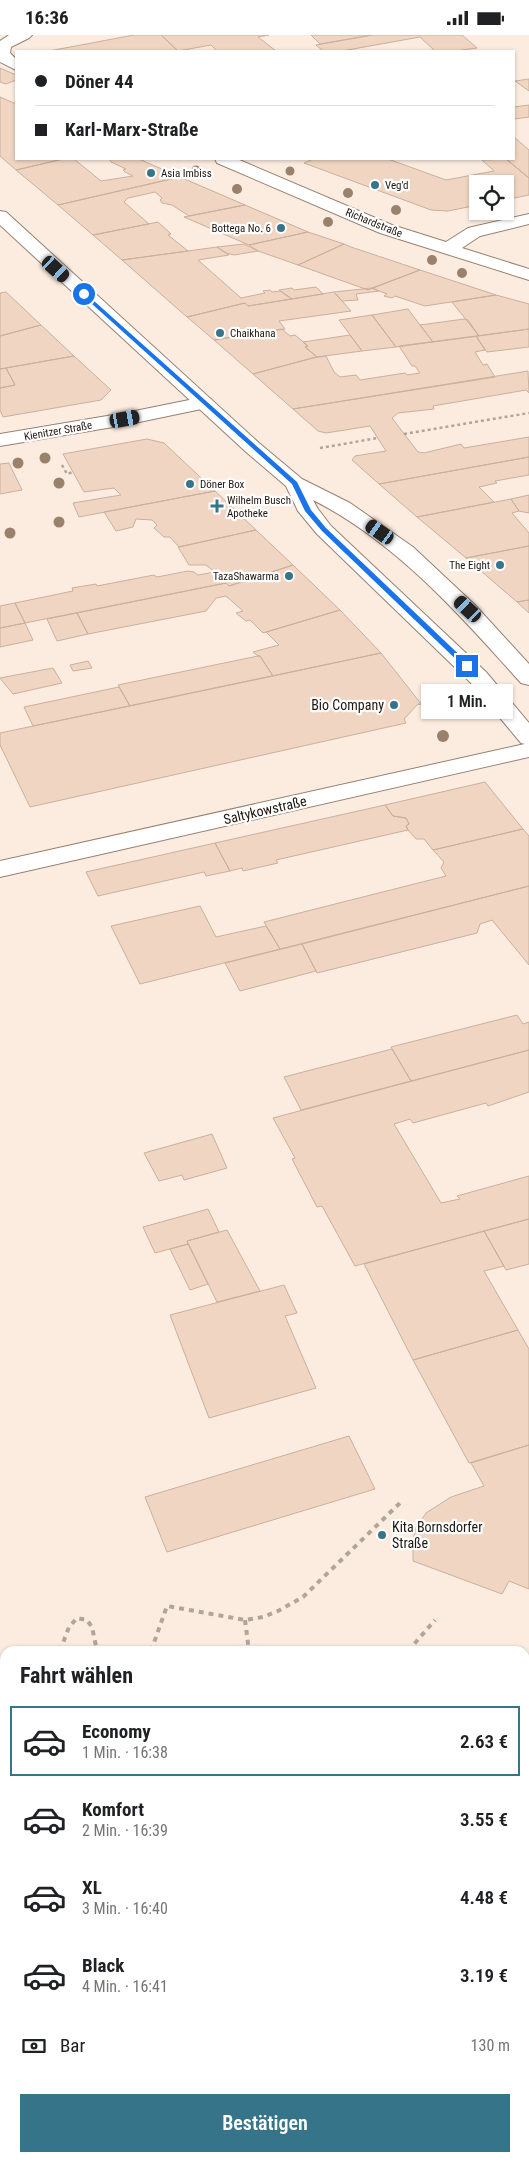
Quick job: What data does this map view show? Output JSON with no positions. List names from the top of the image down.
{
  "streets": {
    "main road": ["Richardstraße", "Kienitzer Straße", "Saltykowstraße"]
  },
  "places": {
    "other": [
      "Asia Imbiss",
      "Veg'd",
      "Bottega No. 6",
      "Chaikhana",
      "Döner Box",
      "The Eight",
      "TazaShawarma",
      "Bio Company",
      "Kita Bornsdorfer Straße"
    ],
    "health": ["Wilhelm Busch Apotheke"]
  },
  "page": {
    "status": "16:36",
    "banner": ["Döner 44", "Karl-Marx-Straße"],
    "bubble": "1 Min.",
    "heading": "Fahrt wählen",
    "list": [
      {
        "name": "Economy",
        "note": "1 Min. · 16:38",
        "value": "2.63 €"
      },
      {
        "name": "Komfort",
        "note": "2 Min. · 16:39",
        "value": "3.55 €"
      },
      {
        "name": "XL",
        "note": "3 Min. · 16:40",
        "value": "4.48 €"
      },
      {
        "name": "Black",
        "note": "4 Min. · 16:41",
        "value": "3.19 €"
      }
    ],
    "pay": ["Bar", "130 m"],
    "buttons": "Bestätigen"
  }
}
